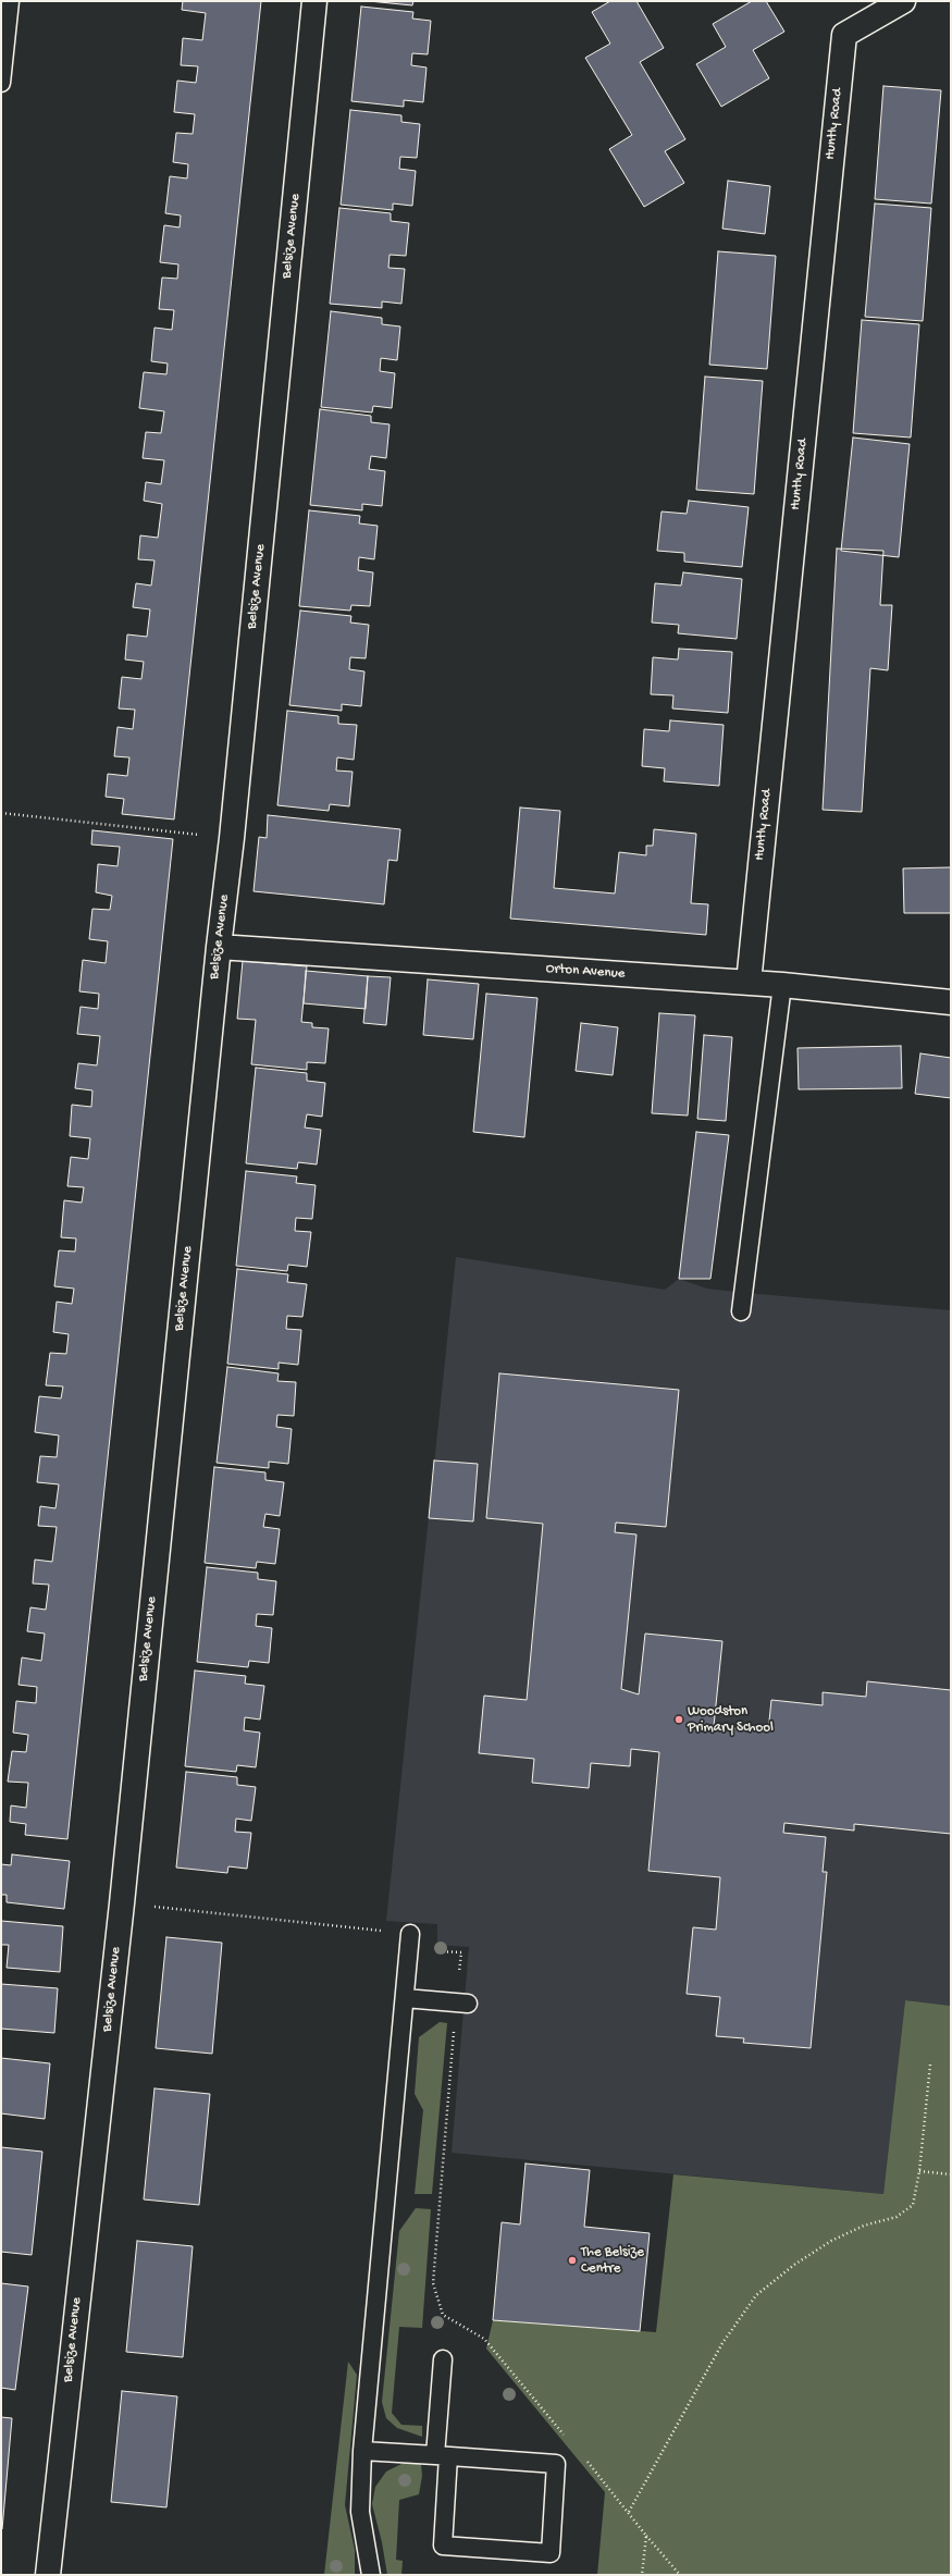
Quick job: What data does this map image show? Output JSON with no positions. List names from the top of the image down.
{
  "streets": {
    "street": ["Huntly Road", "Belsize Avenue", "Orton Avenue"]
  },
  "crossings": [
    ["Huntly Road", "Orton Avenue"],
    ["Belsize Avenue", "Orton Avenue"]
  ],
  "places": ["Woodston Primary School", "The Belsize Centre"]
}
